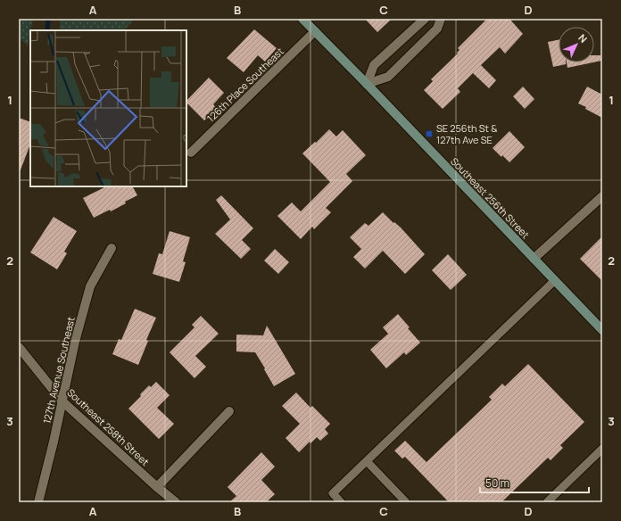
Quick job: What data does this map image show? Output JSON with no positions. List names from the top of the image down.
{
  "streets": {
    "main road": ["Southeast 256th Street"],
    "street": ["126th Place Southeast", "127th Avenue Southeast", "Southeast 258th Street"]
  },
  "crossings": [
    ["126th Place Southeast", "Southeast 256th Street"],
    ["127th Avenue Southeast", "Southeast 258th Street"]
  ],
  "places": {
    "transit": ["SE 256th St & 127th Ave SE"]
  },
  "scale_bar": "50 m",
  "north": "top right",
  "grid": {
    "columns": [
      "A",
      "B",
      "C",
      "D"
    ],
    "rows": ["1", "2", "3"]
  }
}
